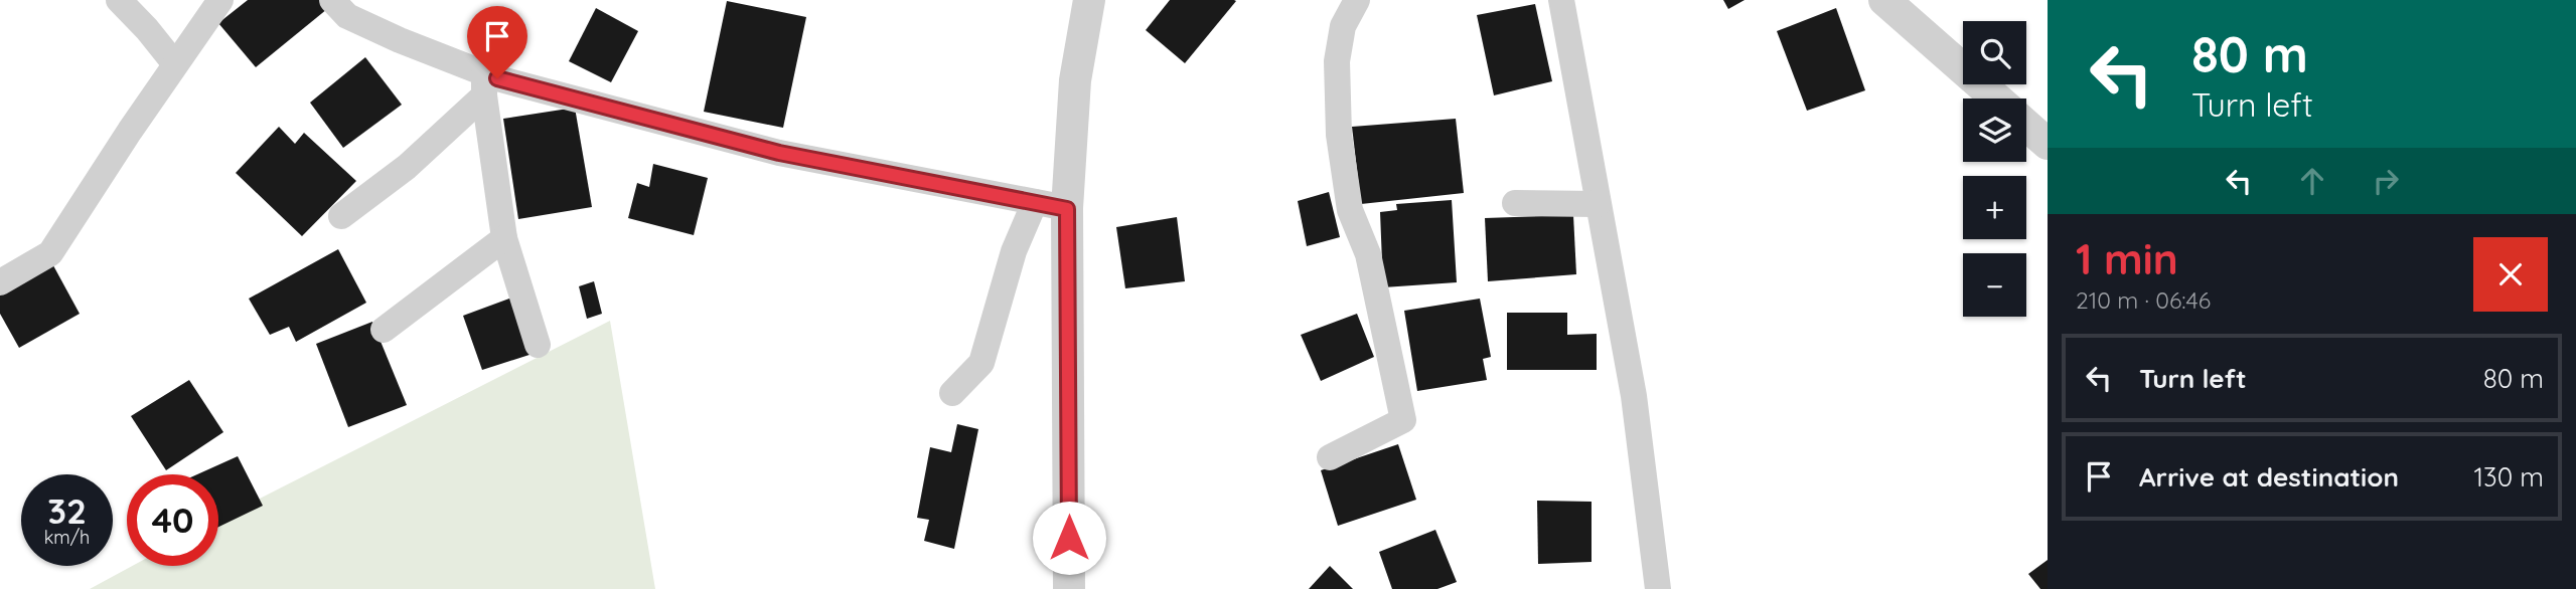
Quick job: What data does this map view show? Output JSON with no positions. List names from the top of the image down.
{
  "page": {
    "turn": ["80 m", "Turn left"],
    "map_buttons": ["+", "−"],
    "heading": ["1 min", "210 m · 06:46"],
    "list": [
      {
        "name": "Turn left",
        "value": "80 m"
      },
      {
        "name": "Arrive at destination",
        "value": "130 m"
      }
    ],
    "speed": "32 km/h",
    "limit": "40"
  }
}
